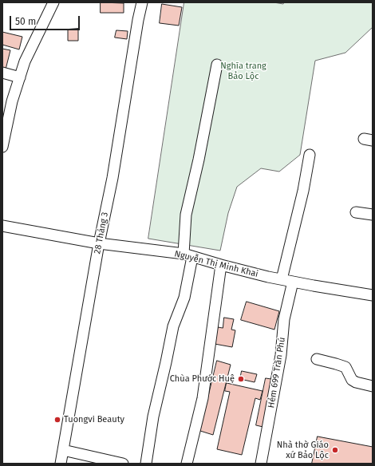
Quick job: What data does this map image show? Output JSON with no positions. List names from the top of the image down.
{
  "streets": {
    "street": ["28 Tháng 3", "Nguyễn Thị Minh Khai", "Hẻm 699 Trần Phú"]
  },
  "crossings": [
    ["28 Tháng 3", "Nguyễn Thị Minh Khai"],
    ["Nguyễn Thị Minh Khai", "Hẻm 699 Trần Phú"]
  ],
  "parks": ["Nghĩa trang Bảo Lộc"],
  "places": ["Chùa Phước Huệ", "Tuongvi Beauty", "Nhà thờ Giáo xứ Bảo Lộc"],
  "scale_bar": "50 m"
}
